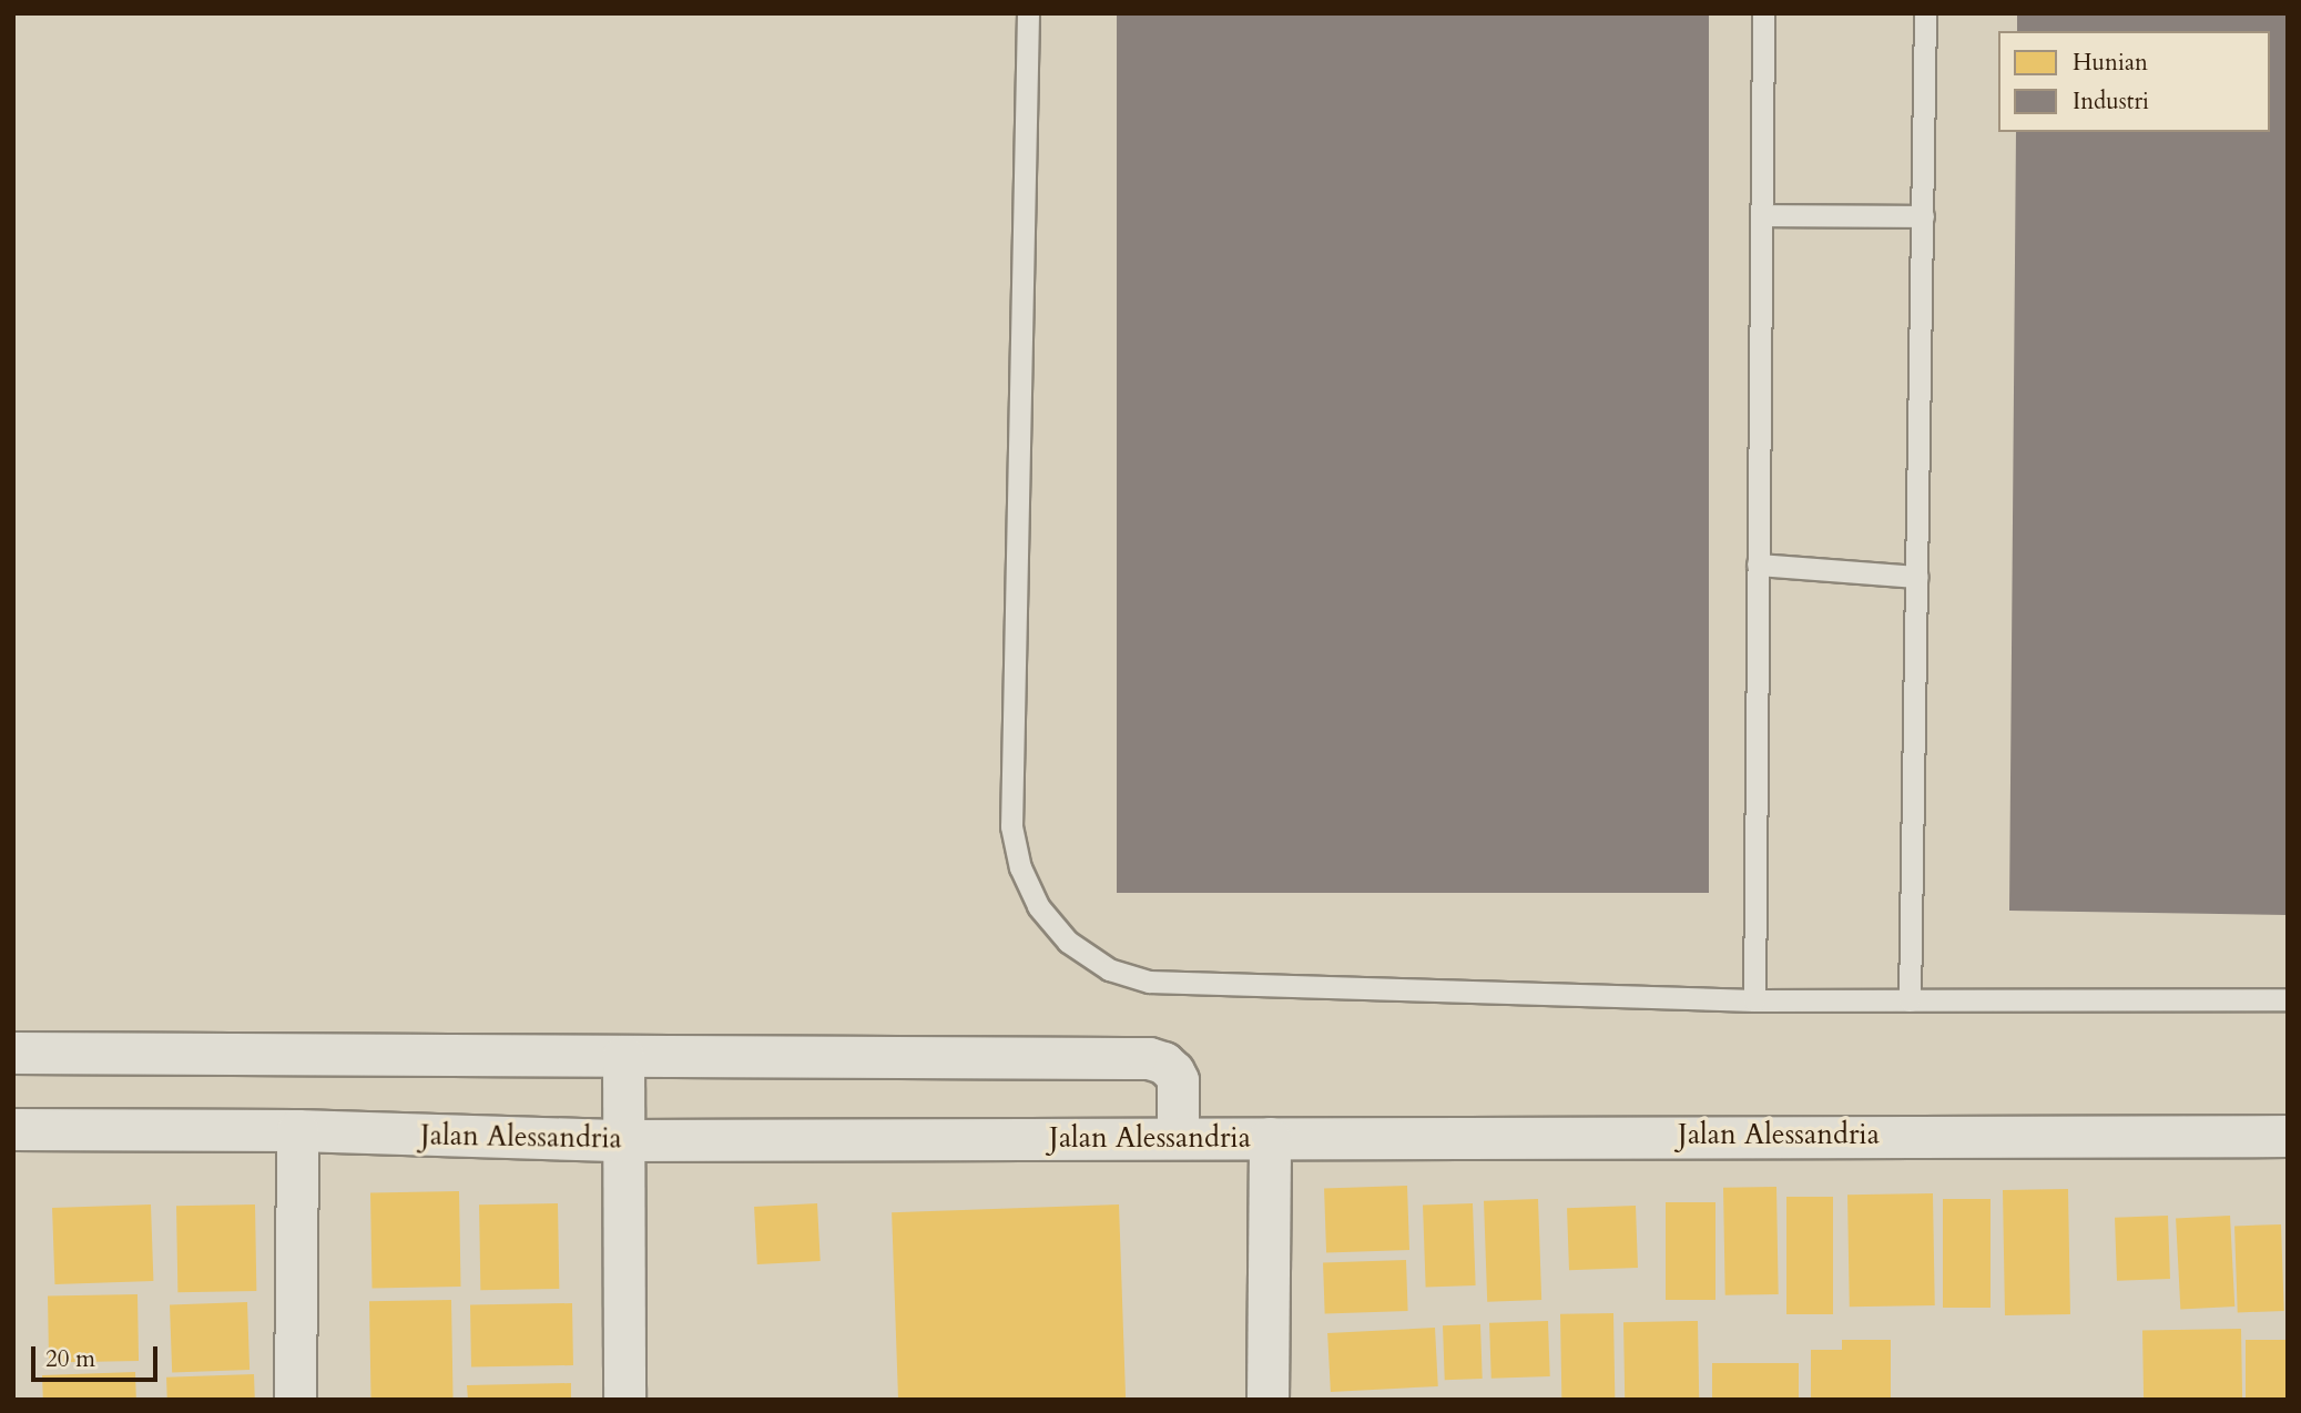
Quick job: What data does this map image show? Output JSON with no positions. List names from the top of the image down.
{
  "streets": {
    "street": ["Jalan Alessandria"]
  },
  "legend": ["Hunian", "Industri"],
  "scale_bar": "20 m"
}
